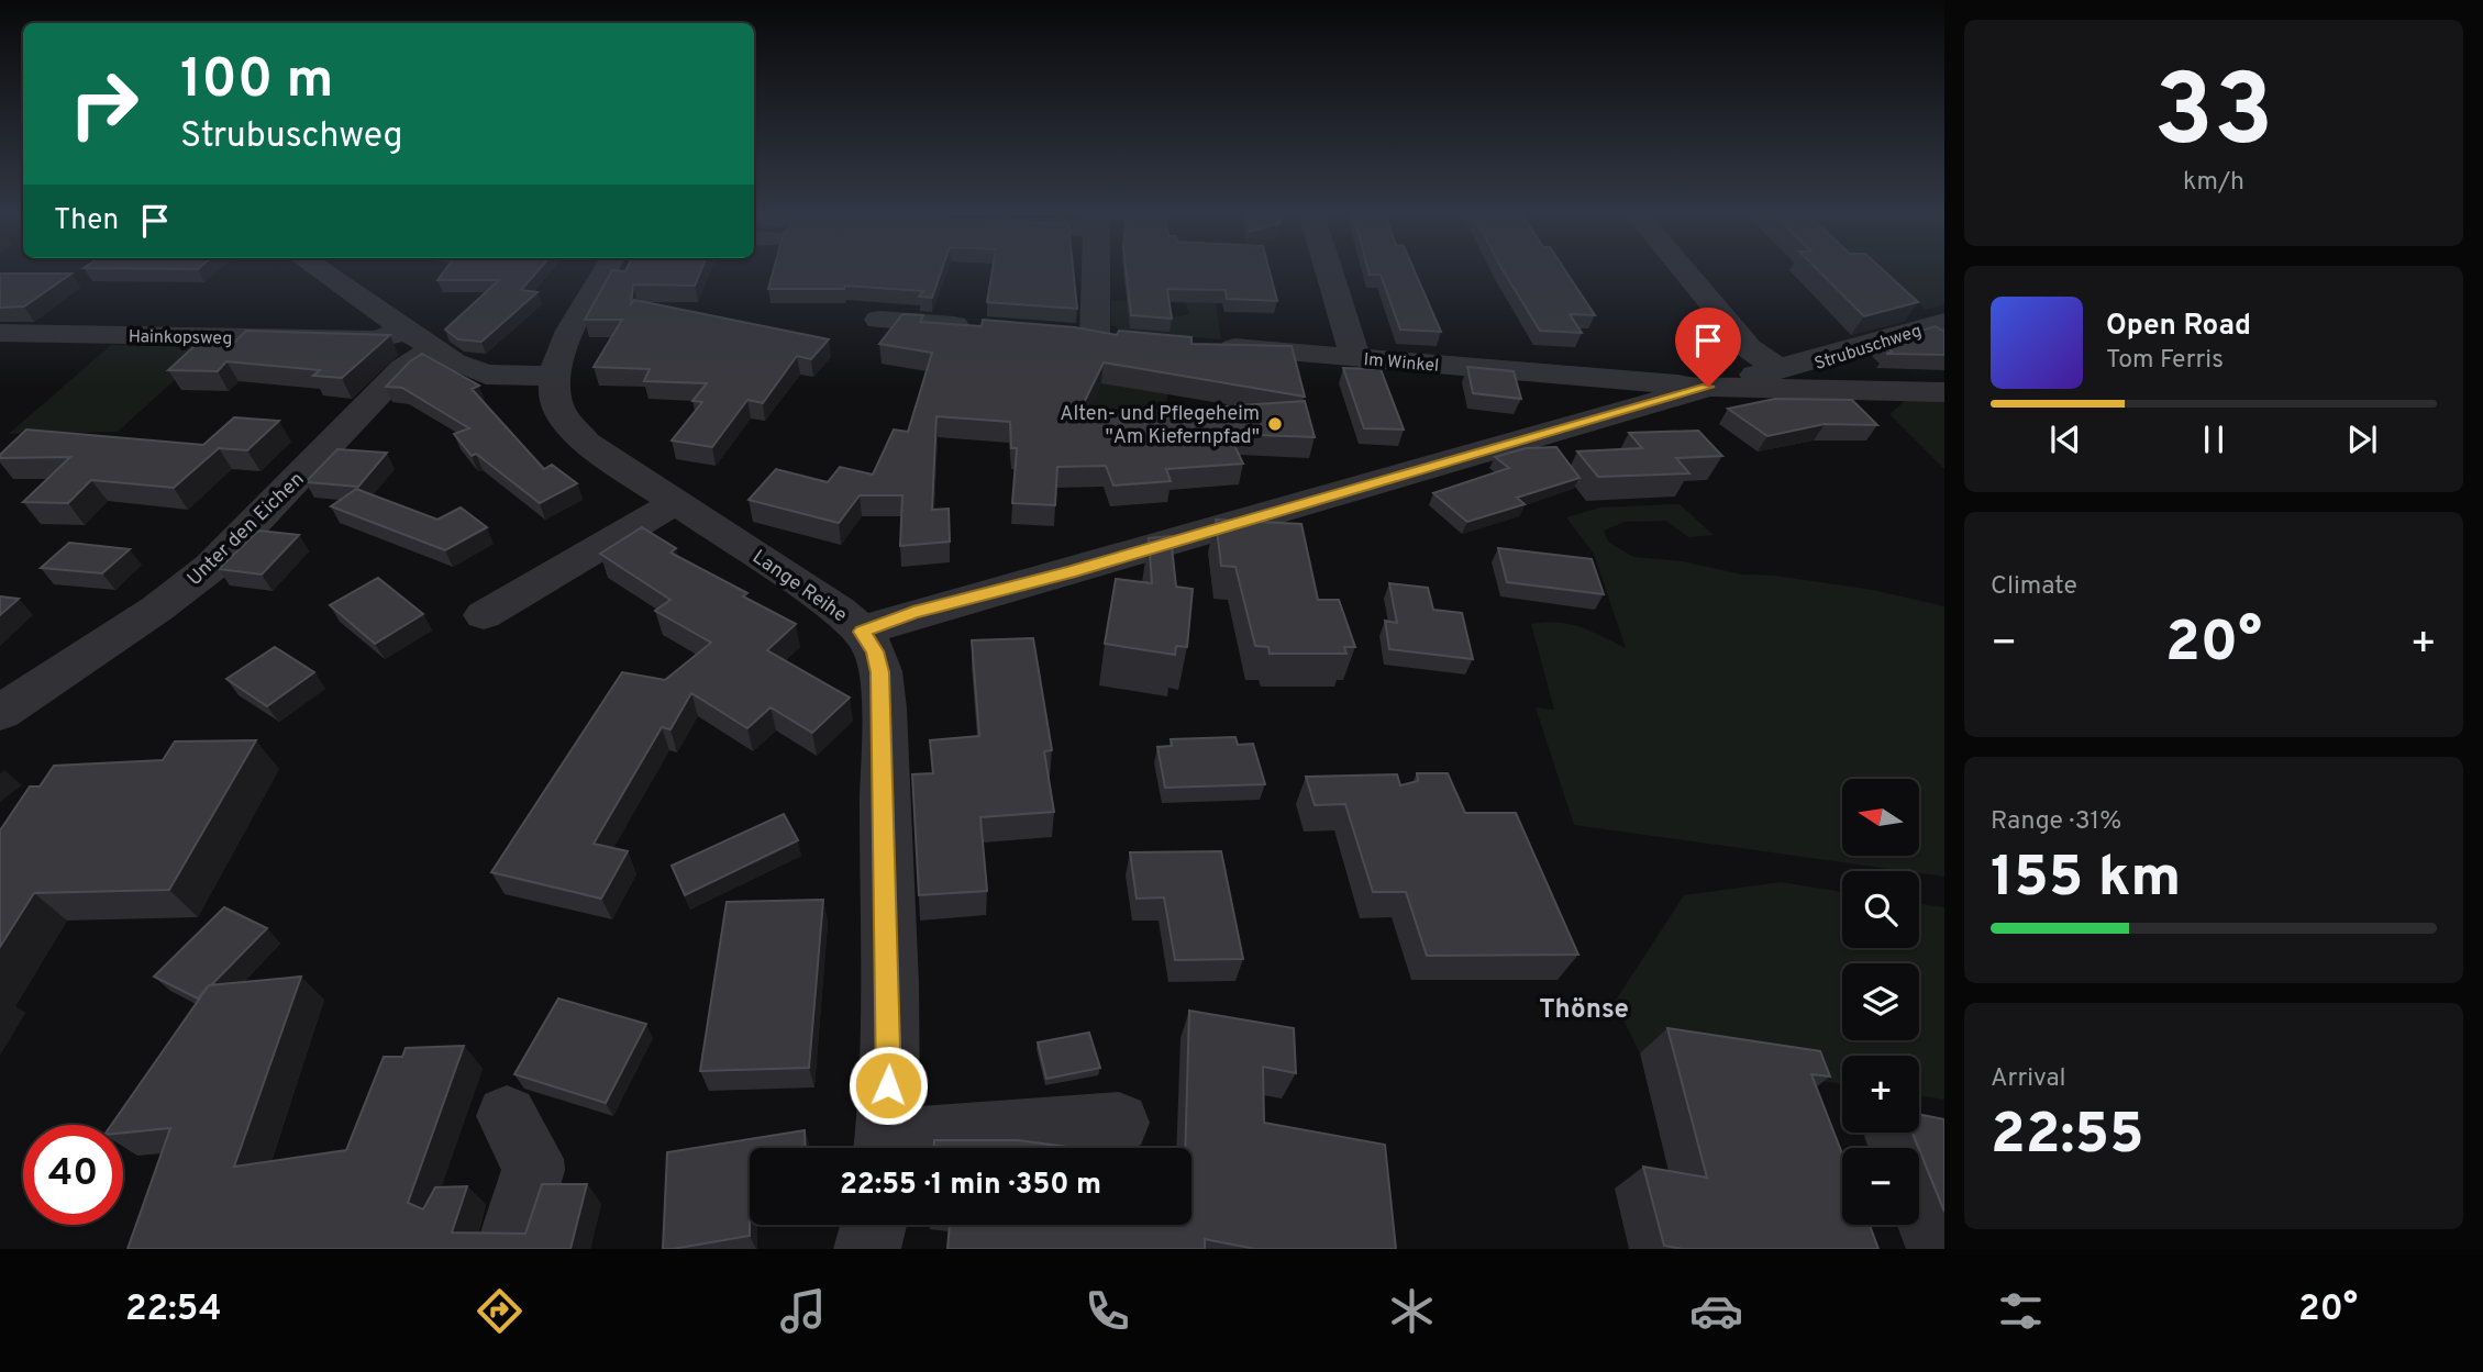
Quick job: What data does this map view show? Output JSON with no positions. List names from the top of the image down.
{
  "streets": {
    "street": [
      "Hainkopsweg",
      "Strubuschweg",
      "Im Winkel",
      "Unter den Eichen",
      "Lange Reihe"
    ]
  },
  "crossings": [
    ["Hainkopsweg", "Unter den Eichen"],
    ["Strubuschweg", "Im Winkel"],
    ["Strubuschweg", "Lange Reihe"]
  ],
  "districts": ["Thönse"],
  "places": ["Alten- und Pflegeheim \"Am Kiefernpfad\""],
  "north": "left",
  "page": {
    "tile": [
      ["33", "km/h"],
      "Climate",
      ["Range · 31%", "155 km"],
      ["Arrival", "22:55"]
    ],
    "turn": ["100 m", "Strubuschweg"],
    "then": "Then",
    "song": ["Open Road", "Tom Ferris"],
    "heat": ["−", "20°", "+"],
    "map_buttons": ["+", "−"],
    "limit": "40",
    "trip": "22:55 · 1 min · 350 m",
    "tabs": ["22:54", "20°"]
  }
}
